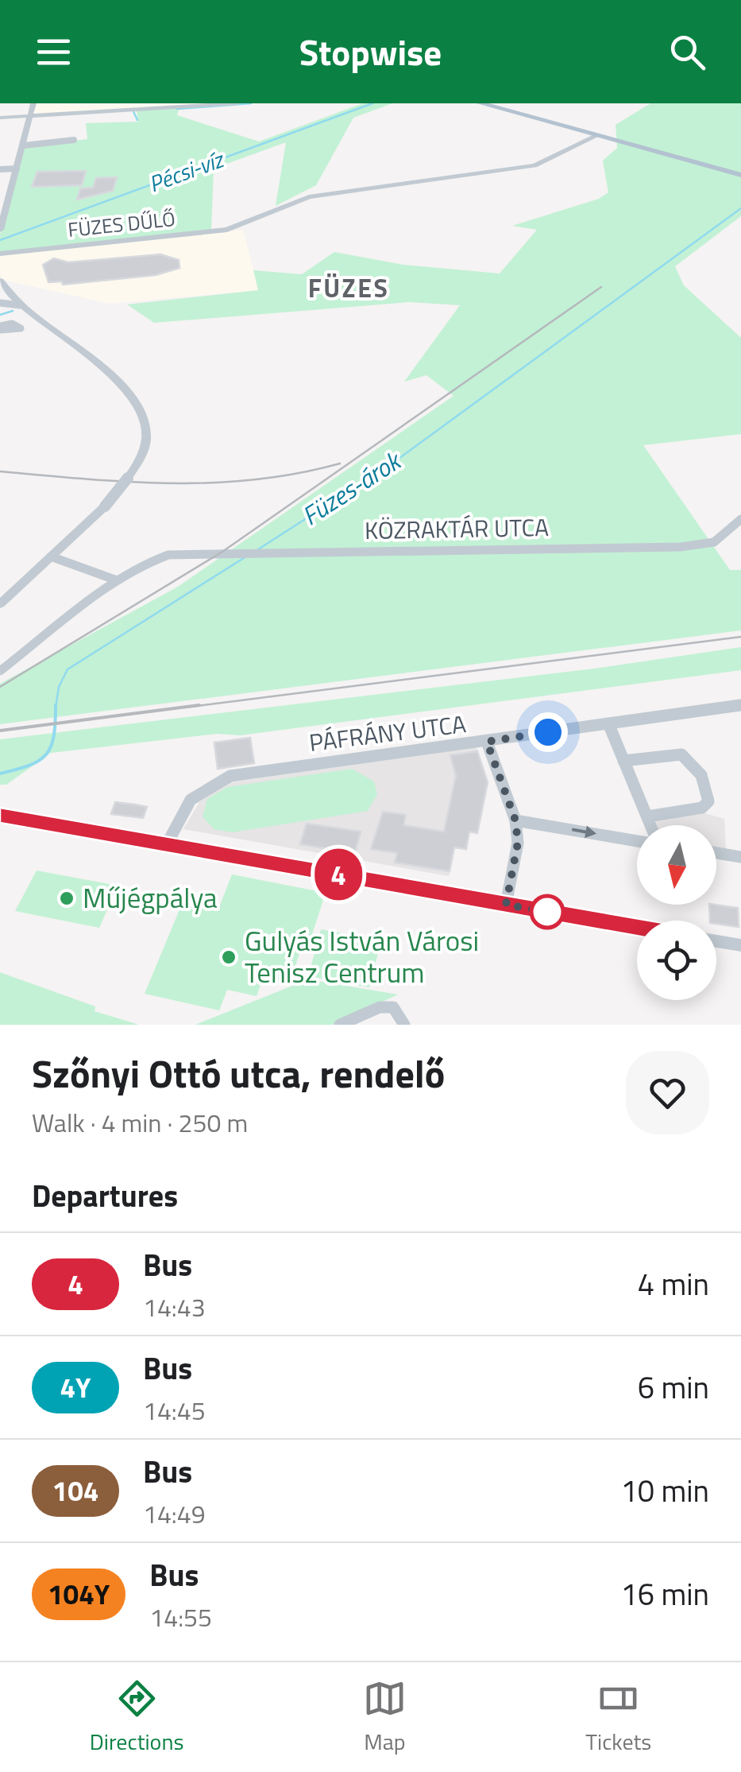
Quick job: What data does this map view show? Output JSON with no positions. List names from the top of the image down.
{
  "streets": {
    "street": ["FÜZES DŰLŐ", "KÖZRAKTÁR UTCA", "PÁFRÁNY UTCA"]
  },
  "districts": ["FÜZES"],
  "water": ["Pécsi-víz", "Füzes-árok"],
  "places": ["Műjégpálya", "Gulyás István Városi Tenisz Centrum"],
  "lines": ["bus line 4"],
  "north": "bottom",
  "page": {
    "header": "Stopwise",
    "on_map": "4",
    "heading": [
      ["Szőnyi Ottó utca, rendelő", "Walk · 4 min · 250 m"],
      "Departures"
    ],
    "list": [
      {
        "mark": "4",
        "name": "Bus",
        "note": "14:43",
        "value": "4 min"
      },
      {
        "mark": "4Y",
        "name": "Bus",
        "note": "14:45",
        "value": "6 min"
      },
      {
        "mark": "104",
        "name": "Bus",
        "note": "14:49",
        "value": "10 min"
      },
      {
        "mark": "104Y",
        "name": "Bus",
        "note": "14:55",
        "value": "16 min"
      }
    ],
    "tabs": ["Directions", "Map", "Tickets"]
  }
}
